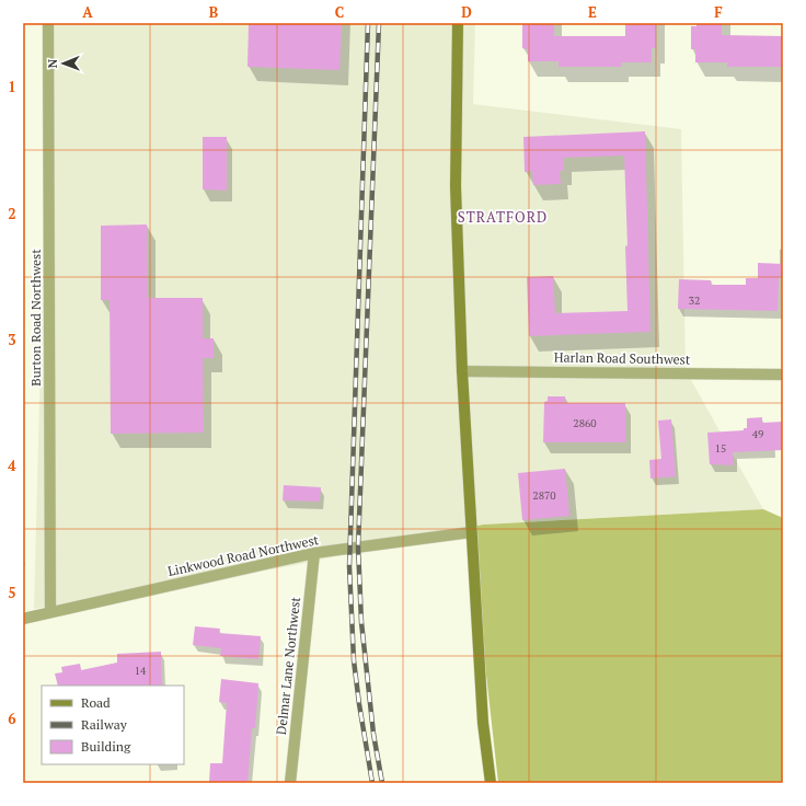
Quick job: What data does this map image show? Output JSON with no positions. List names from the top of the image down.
{
  "streets": {
    "street": [
      "Burton Road Northwest",
      "Harlan Road Southwest",
      "Linkwood Road Northwest",
      "Delmar Lane Northwest"
    ]
  },
  "crossings": [
    ["Burton Road Northwest", "Linkwood Road Northwest"],
    ["Linkwood Road Northwest", "Delmar Lane Northwest"]
  ],
  "districts": ["STRATFORD"],
  "house_numbers": [
    "32",
    "2860",
    "49",
    "15",
    "2870",
    "14"
  ],
  "legend": ["Road", "Railway", "Building"],
  "north": "left",
  "grid": {
    "columns": [
      "A",
      "B",
      "C",
      "D",
      "E",
      "F"
    ],
    "rows": [
      "1",
      "2",
      "3",
      "4",
      "5",
      "6"
    ]
  }
}
